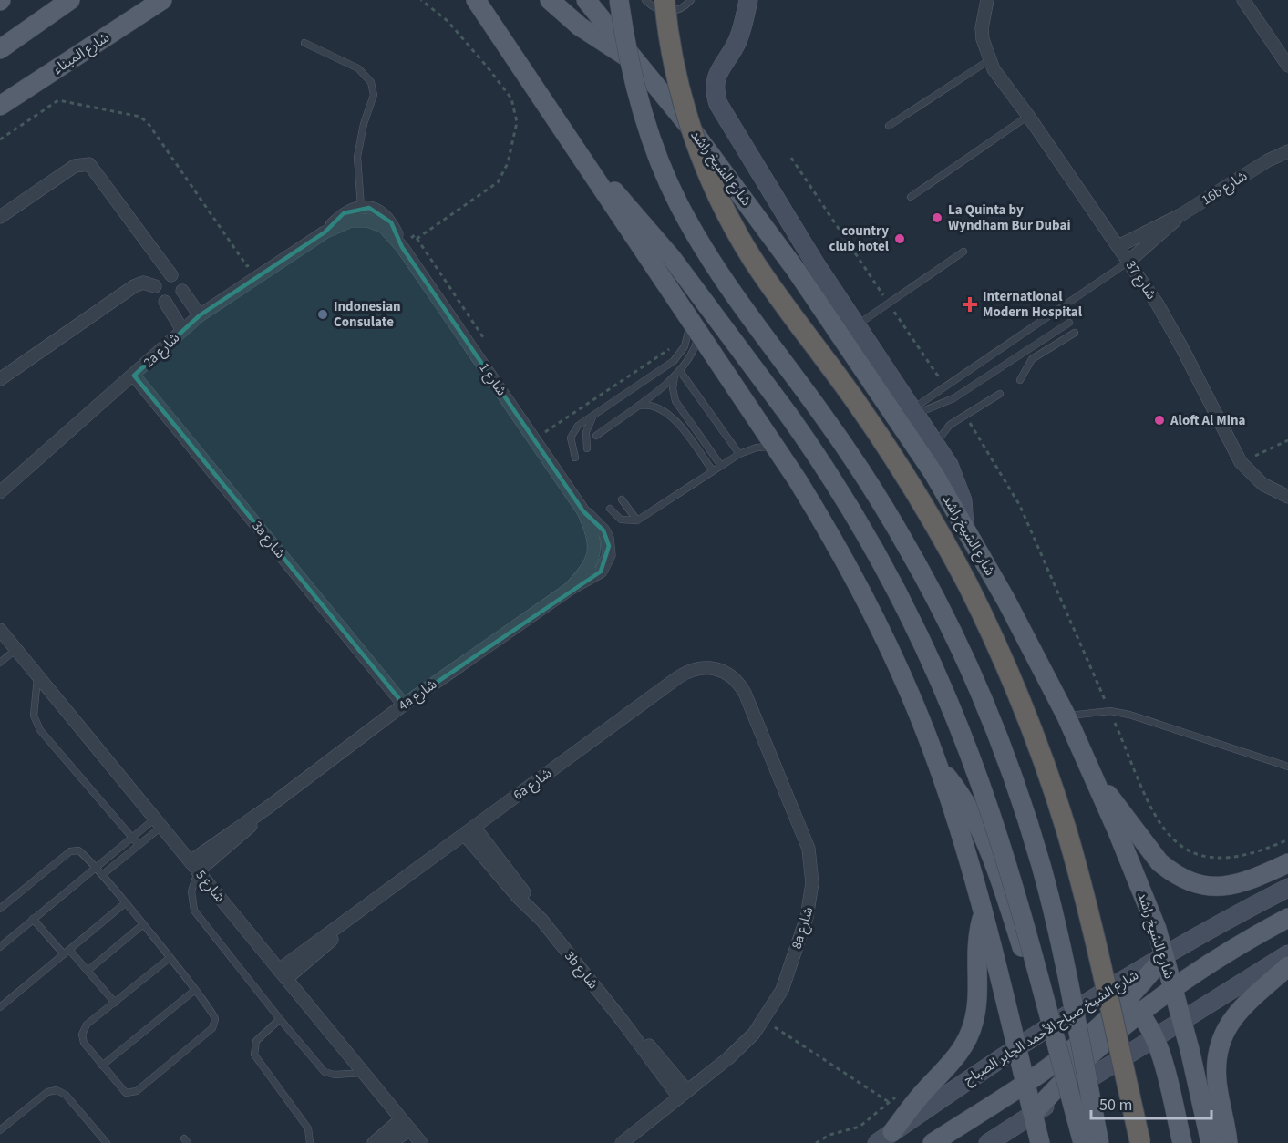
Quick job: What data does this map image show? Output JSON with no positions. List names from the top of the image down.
{
  "streets": {
    "main road": ["شارع الميناء", "شارع الشيخ راشد", "شارع الشيخ صباح الأحمد الجابر الصباح"],
    "street": [
      "16b شارع",
      "شارع 37",
      "2a شارع",
      "شارع 1",
      "3a شارع",
      "4a شارع",
      "6a شارع",
      "شارع 5",
      "8a شارع",
      "3b شارع"
    ]
  },
  "crossings": [
    ["شارع الشيخ راشد", "شارع الشيخ صباح الأحمد الجابر الصباح"],
    ["16b شارع", "شارع 37"],
    ["2a شارع", "شارع 1"],
    ["2a شارع", "3a شارع"],
    ["شارع 1", "4a شارع"],
    ["3a شارع", "4a شارع"],
    ["4a شارع", "شارع 5"],
    ["6a شارع", "شارع 5"],
    ["6a شارع", "8a شارع"],
    ["6a شارع", "3b شارع"],
    ["8a شارع", "3b شارع"]
  ],
  "places": {
    "other": [
      "La Quinta by Wyndham Bur Dubai",
      "country club hotel",
      "Indonesian Consulate",
      "Aloft Al Mina"
    ],
    "health": ["International Modern Hospital"]
  },
  "scale_bar": "50 m"
}
